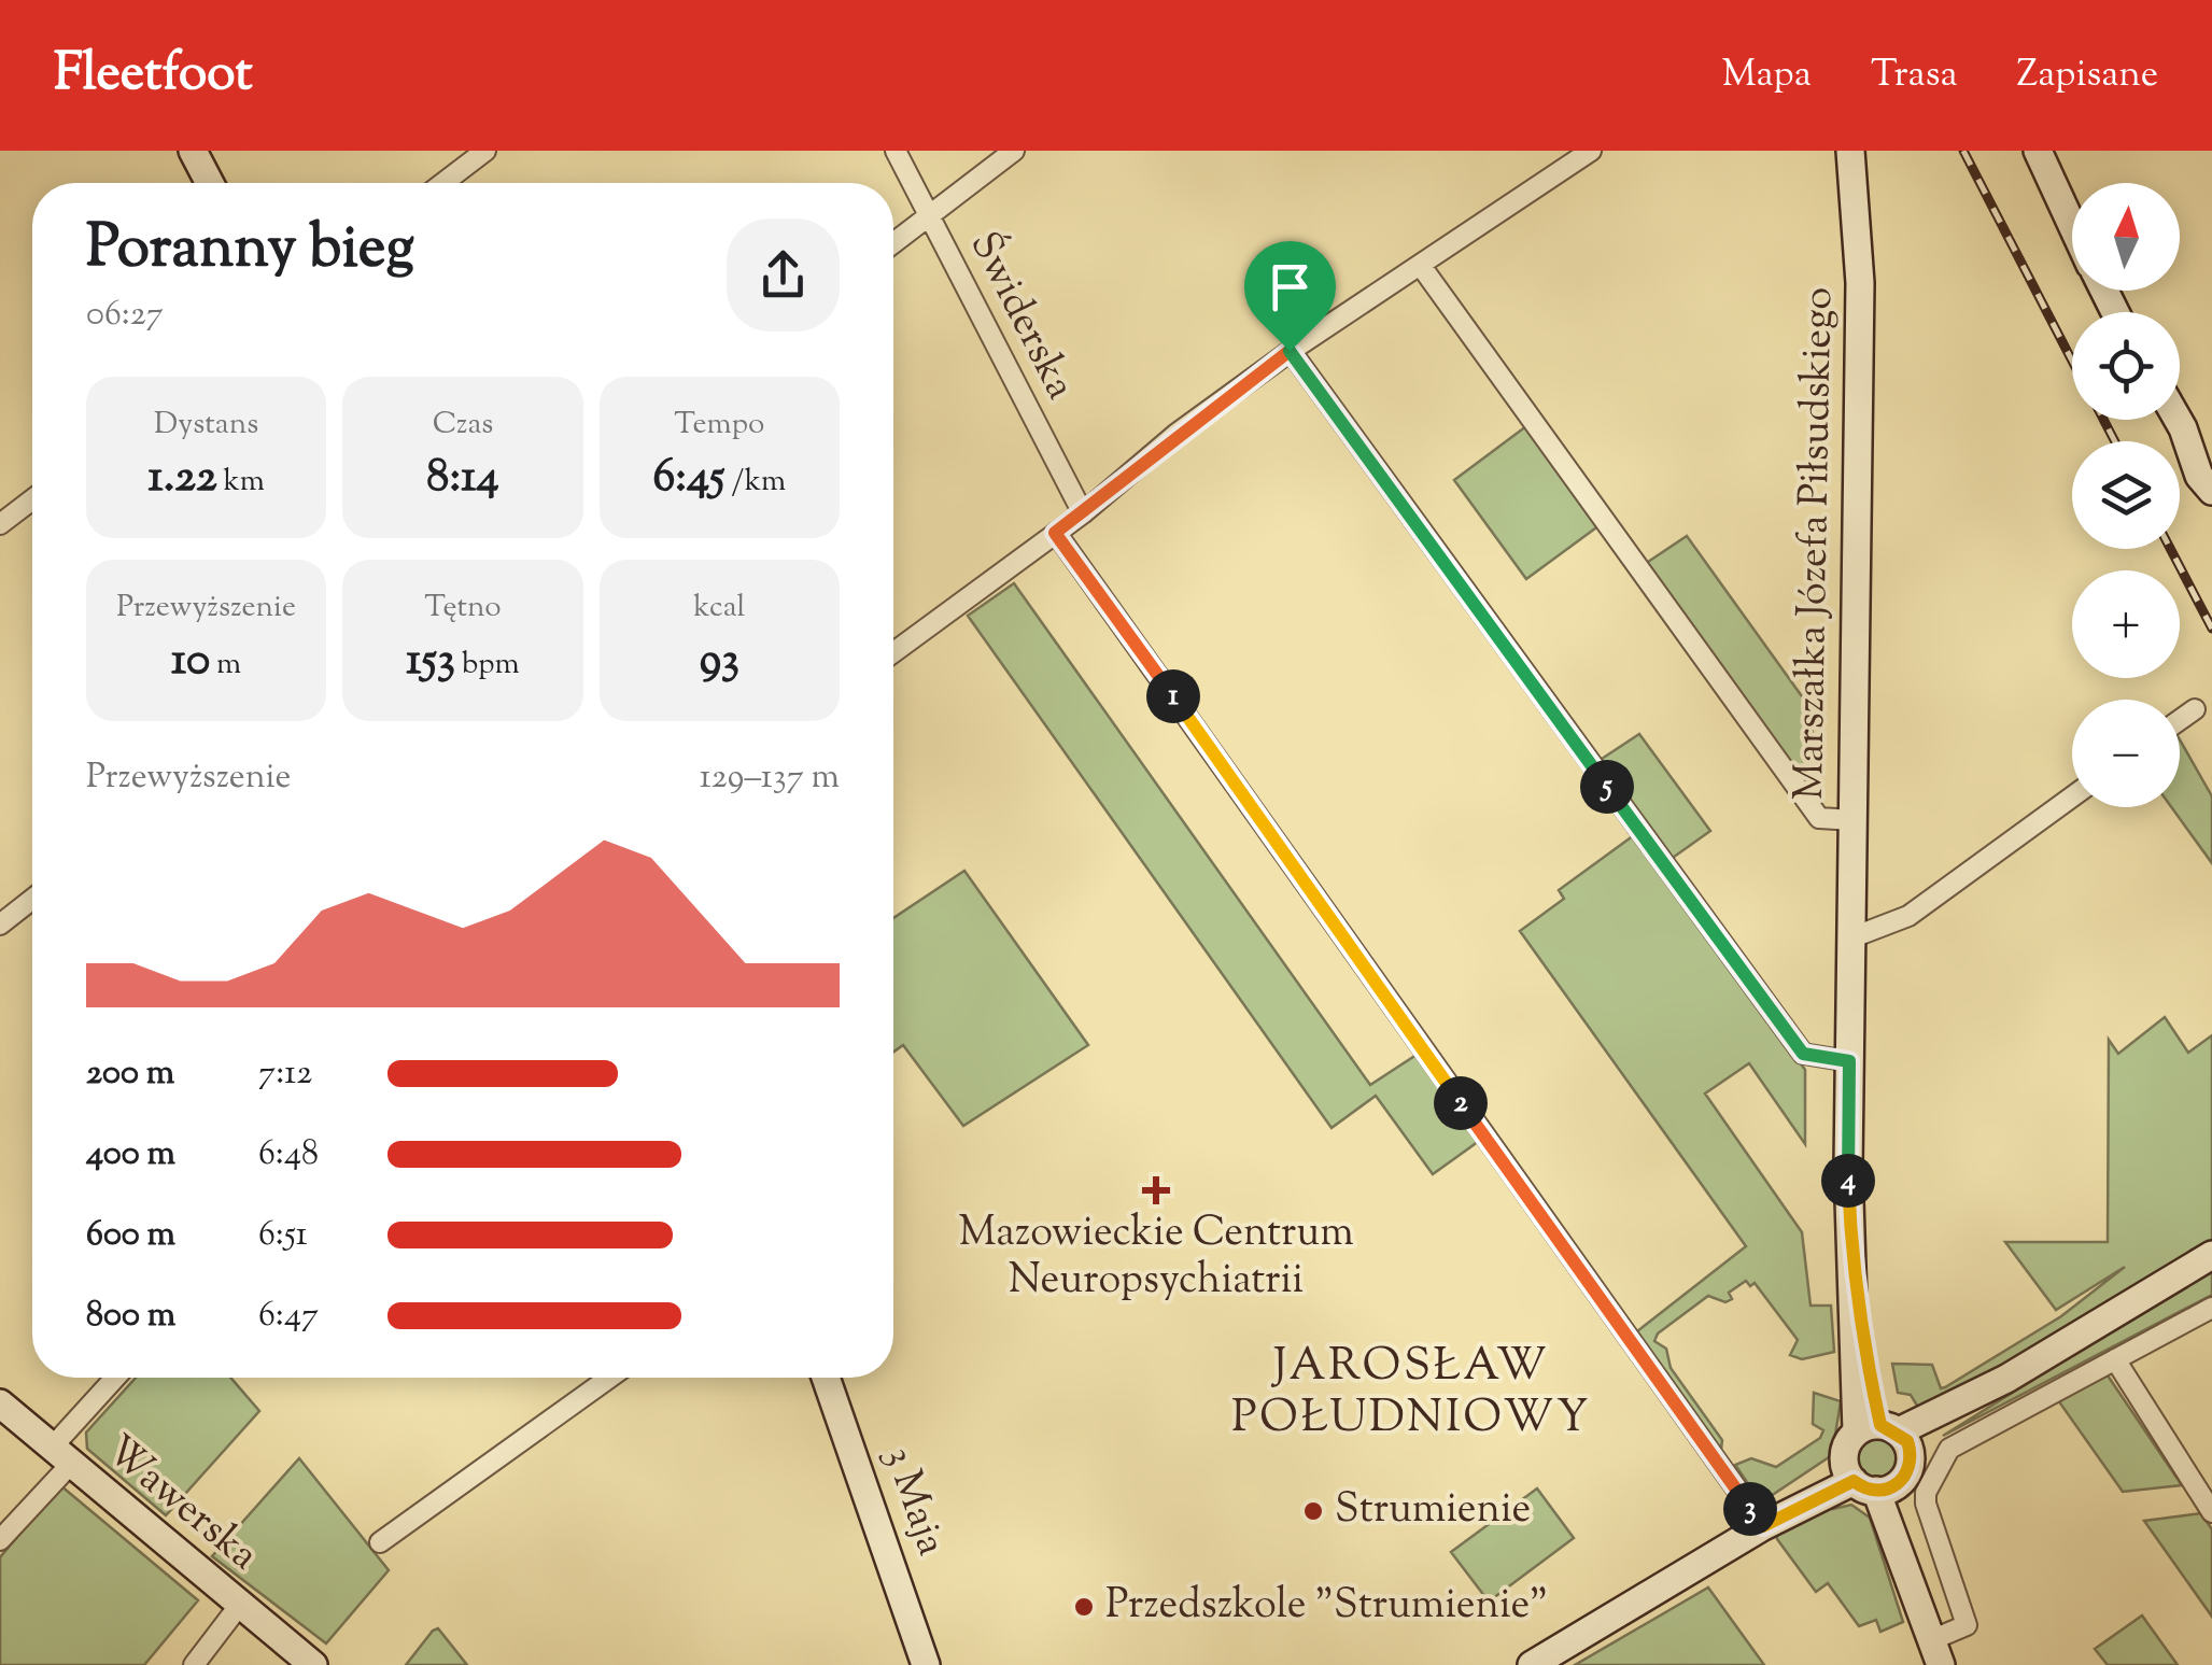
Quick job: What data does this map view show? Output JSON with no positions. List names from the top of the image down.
{
  "streets": {
    "main road": ["Marszałka Józefa Piłsudskiego", "3 Maja", "Wawerska"],
    "street": ["Świderska"]
  },
  "districts": ["JAROSŁAW POŁUDNIOWY"],
  "places": {
    "health": ["Mazowieckie Centrum Neuropsychiatrii"],
    "other": ["Strumienie", "Przedszkole \"Strumienie\""]
  },
  "north": "top",
  "page": {
    "header": "Fleetfoot",
    "nav": ["Mapa", "Trasa", "Zapisane"],
    "map_buttons": ["+", "−"],
    "heading": ["Poranny bieg", "06:27"],
    "stats": [
      ["Dystans", "1.22 km"],
      ["Czas", "8:14"],
      ["Tempo", "6:45 /km"],
      ["Przewyższenie", "10 m"],
      ["Tętno", "153 bpm"],
      ["kcal", "93"]
    ],
    "pins": [
      "1",
      "5",
      "2",
      "4",
      "3"
    ],
    "chart": ["Przewyższenie", "129–137 m"],
    "list": [
      {
        "name": "200 m",
        "note": "7:12"
      },
      {
        "name": "400 m",
        "note": "6:48"
      },
      {
        "name": "600 m",
        "note": "6:51"
      },
      {
        "name": "800 m",
        "note": "6:47"
      }
    ]
  }
}
